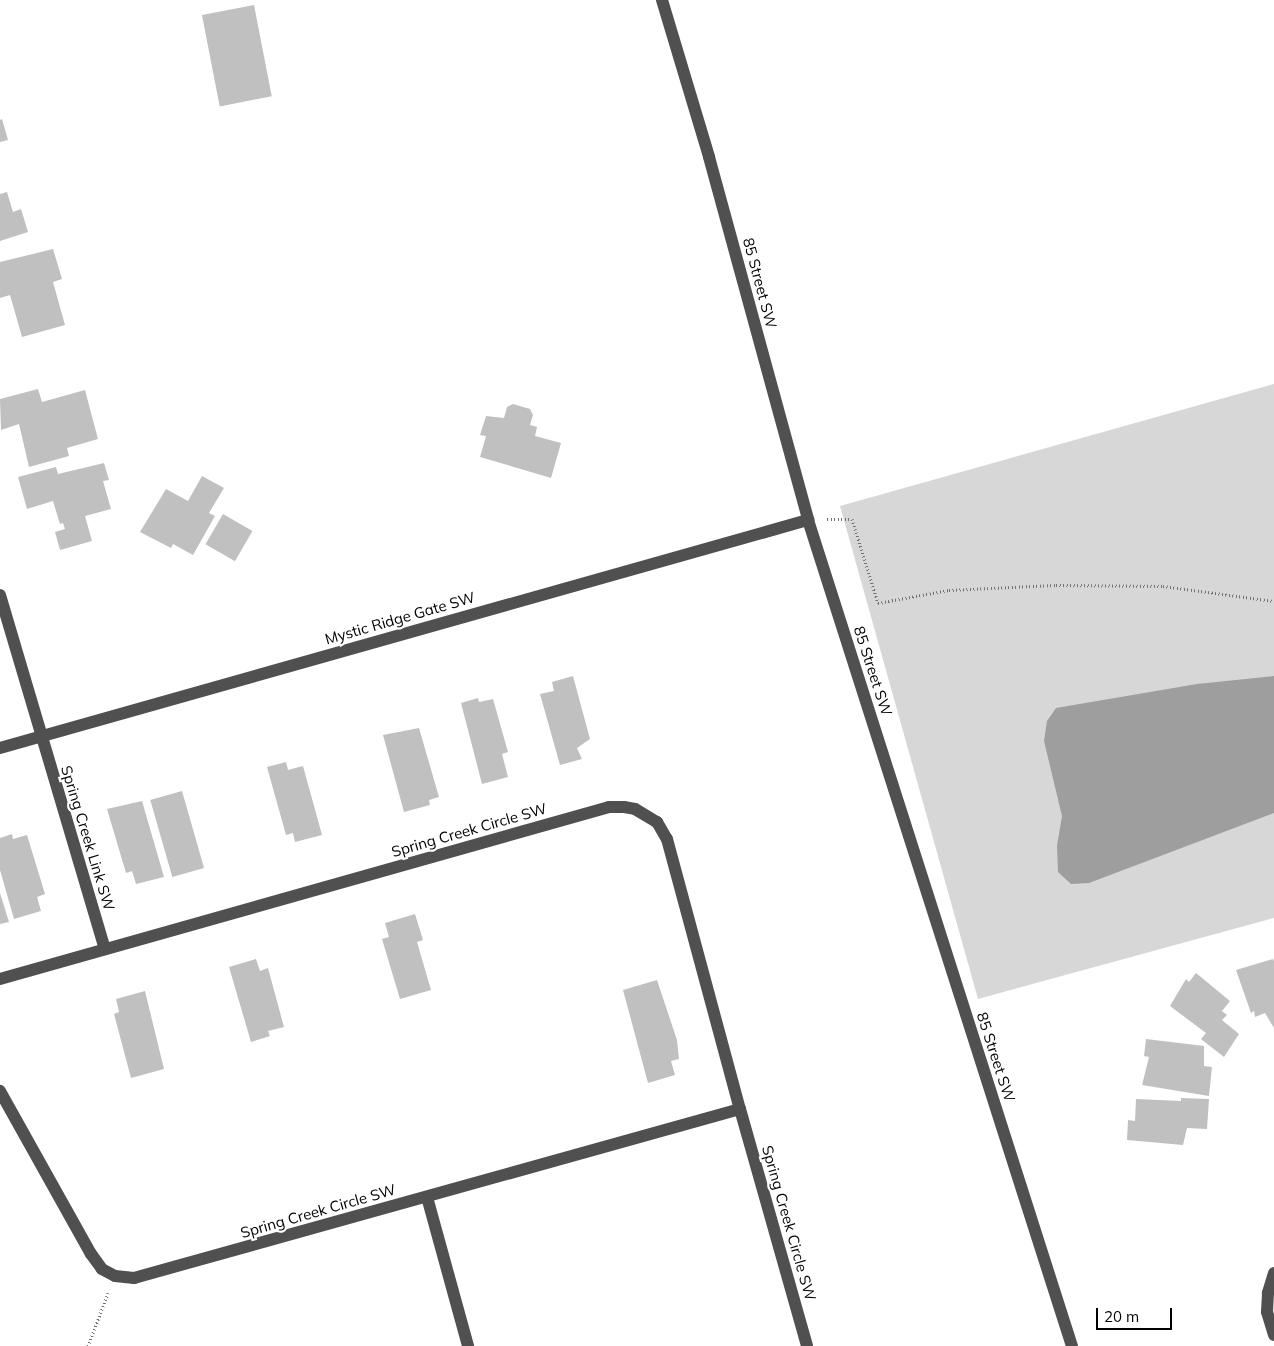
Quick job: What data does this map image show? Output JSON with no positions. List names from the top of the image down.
{
  "streets": {
    "street": [
      "85 Street SW",
      "Mystic Ridge Gate SW",
      "Spring Creek Circle SW",
      "Spring Creek Link SW"
    ]
  },
  "crossings": [
    ["85 Street SW", "Mystic Ridge Gate SW"],
    ["Mystic Ridge Gate SW", "Spring Creek Link SW"],
    ["Spring Creek Circle SW", "Spring Creek Link SW"]
  ],
  "scale_bar": "20 m"
}
